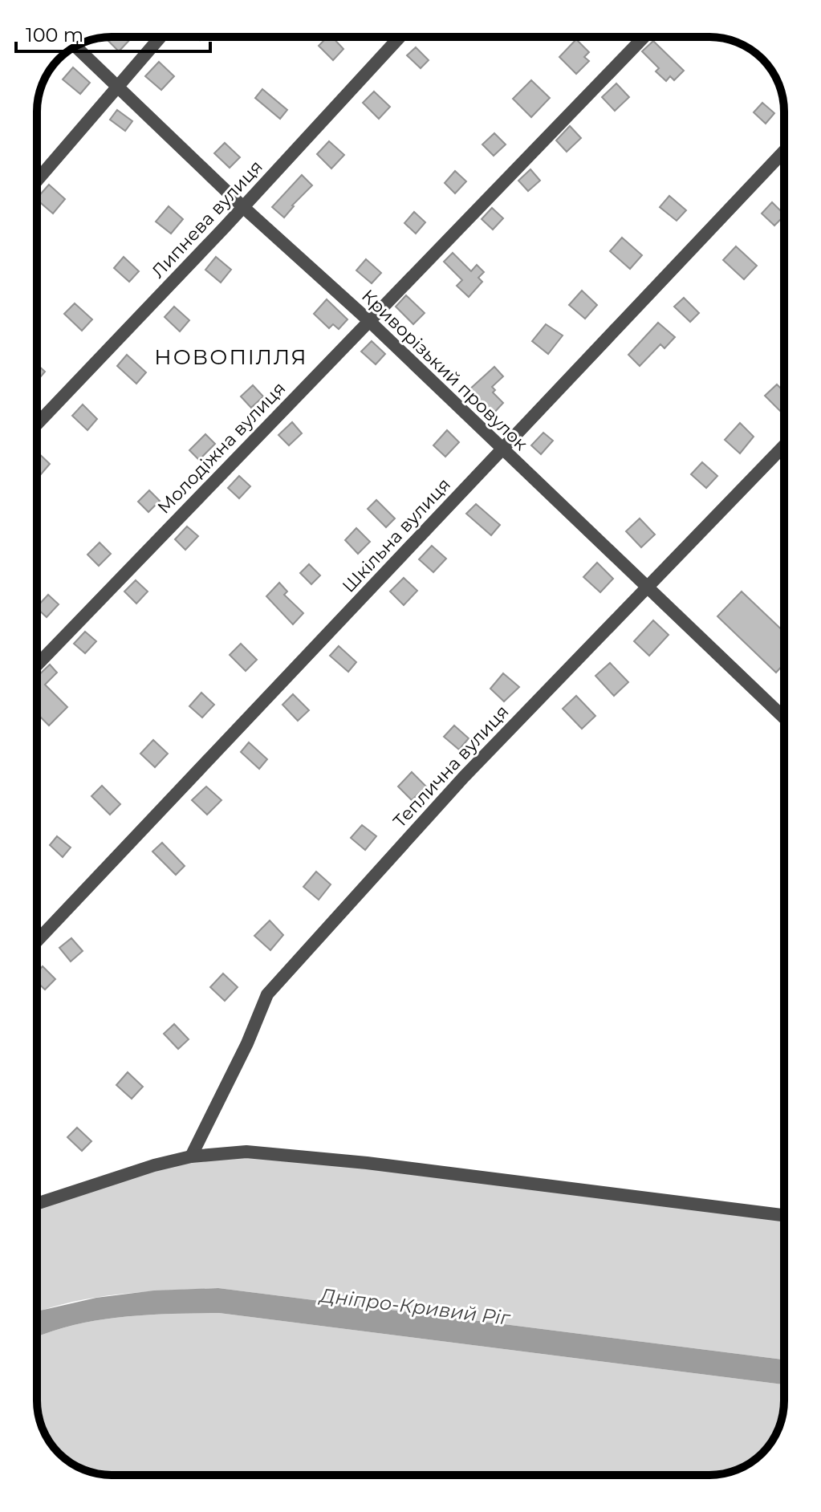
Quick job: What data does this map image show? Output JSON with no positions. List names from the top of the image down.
{
  "streets": {
    "street": [
      "Липнева вулиця",
      "Криворізький провулок",
      "Молодіжна вулиця",
      "Шкільна вулиця",
      "Теплична вулиця"
    ]
  },
  "crossings": [
    ["Липнева вулиця", "Криворізький провулок"],
    ["Криворізький провулок", "Молодіжна вулиця"],
    ["Криворізький провулок", "Шкільна вулиця"],
    ["Криворізький провулок", "Теплична вулиця"]
  ],
  "districts": ["НОВОПІЛЛЯ"],
  "water": ["Дніпро-Кривий Ріг"],
  "scale_bar": "100 m"
}
